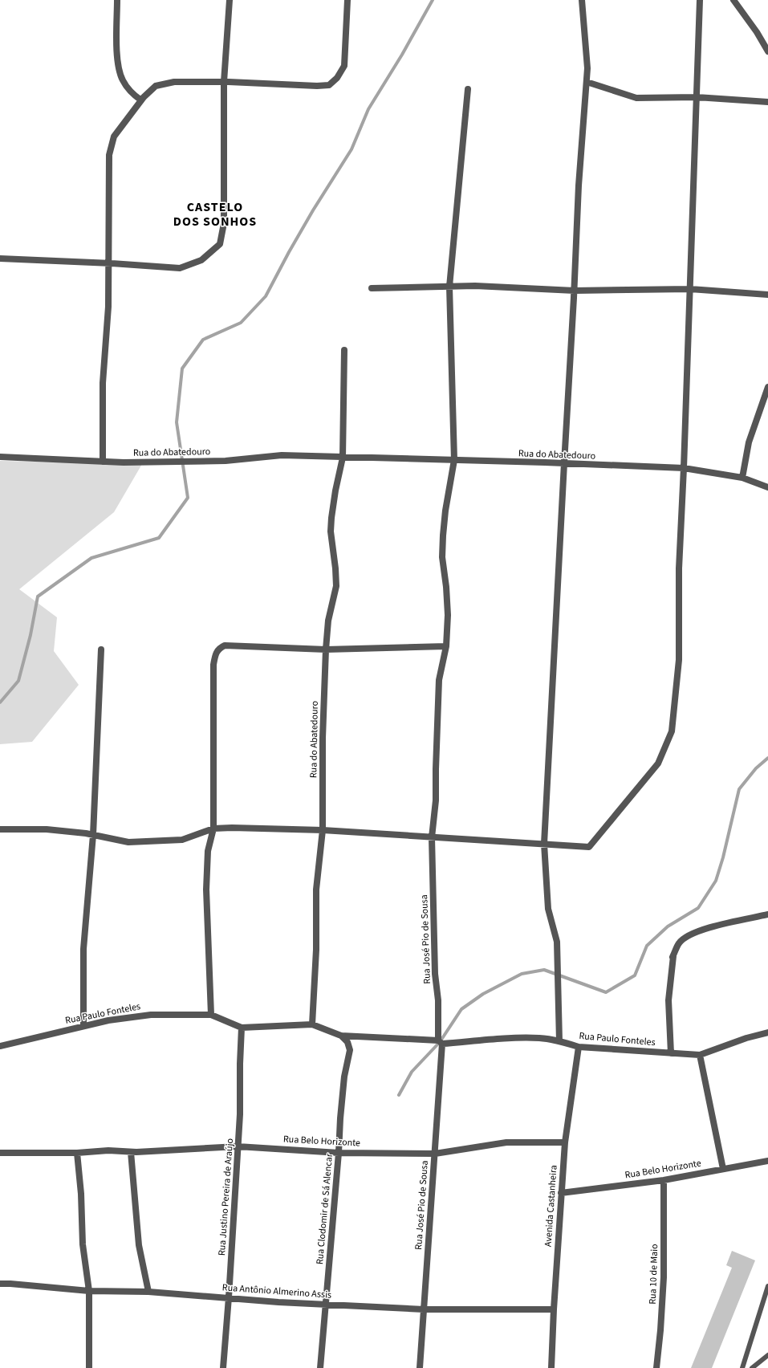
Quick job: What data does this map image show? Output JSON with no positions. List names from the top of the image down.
{
  "streets": {
    "street": [
      "Rua do Abatedouro",
      "Rua José Pio de Sousa",
      "Rua Paulo Fonteles",
      "Rua Belo Horizonte",
      "Rua Justino Pereira de Araújo",
      "Avenida Castanheira",
      "Rua Clodomir de Sá Alencar",
      "Rua 10 de Maio",
      "Rua Antônio Almerino Assis"
    ]
  },
  "crossings": [
    ["Rua do Abatedouro", "Rua José Pio de Sousa"],
    ["Rua do Abatedouro", "Rua Paulo Fonteles"],
    ["Rua José Pio de Sousa", "Rua Paulo Fonteles"],
    ["Rua José Pio de Sousa", "Rua Belo Horizonte"],
    ["Rua José Pio de Sousa", "Rua Antônio Almerino Assis"],
    ["Rua Paulo Fonteles", "Rua Justino Pereira de Araújo"],
    ["Rua Paulo Fonteles", "Avenida Castanheira"],
    ["Rua Paulo Fonteles", "Rua Clodomir de Sá Alencar"],
    ["Rua Belo Horizonte", "Rua Justino Pereira de Araújo"],
    ["Rua Belo Horizonte", "Avenida Castanheira"],
    ["Rua Belo Horizonte", "Rua Clodomir de Sá Alencar"],
    ["Rua Belo Horizonte", "Rua 10 de Maio"],
    ["Rua Justino Pereira de Araújo", "Rua Antônio Almerino Assis"],
    ["Avenida Castanheira", "Rua Antônio Almerino Assis"],
    ["Rua Clodomir de Sá Alencar", "Rua Antônio Almerino Assis"]
  ],
  "districts": ["CASTELO DOS SONHOS"]
}
